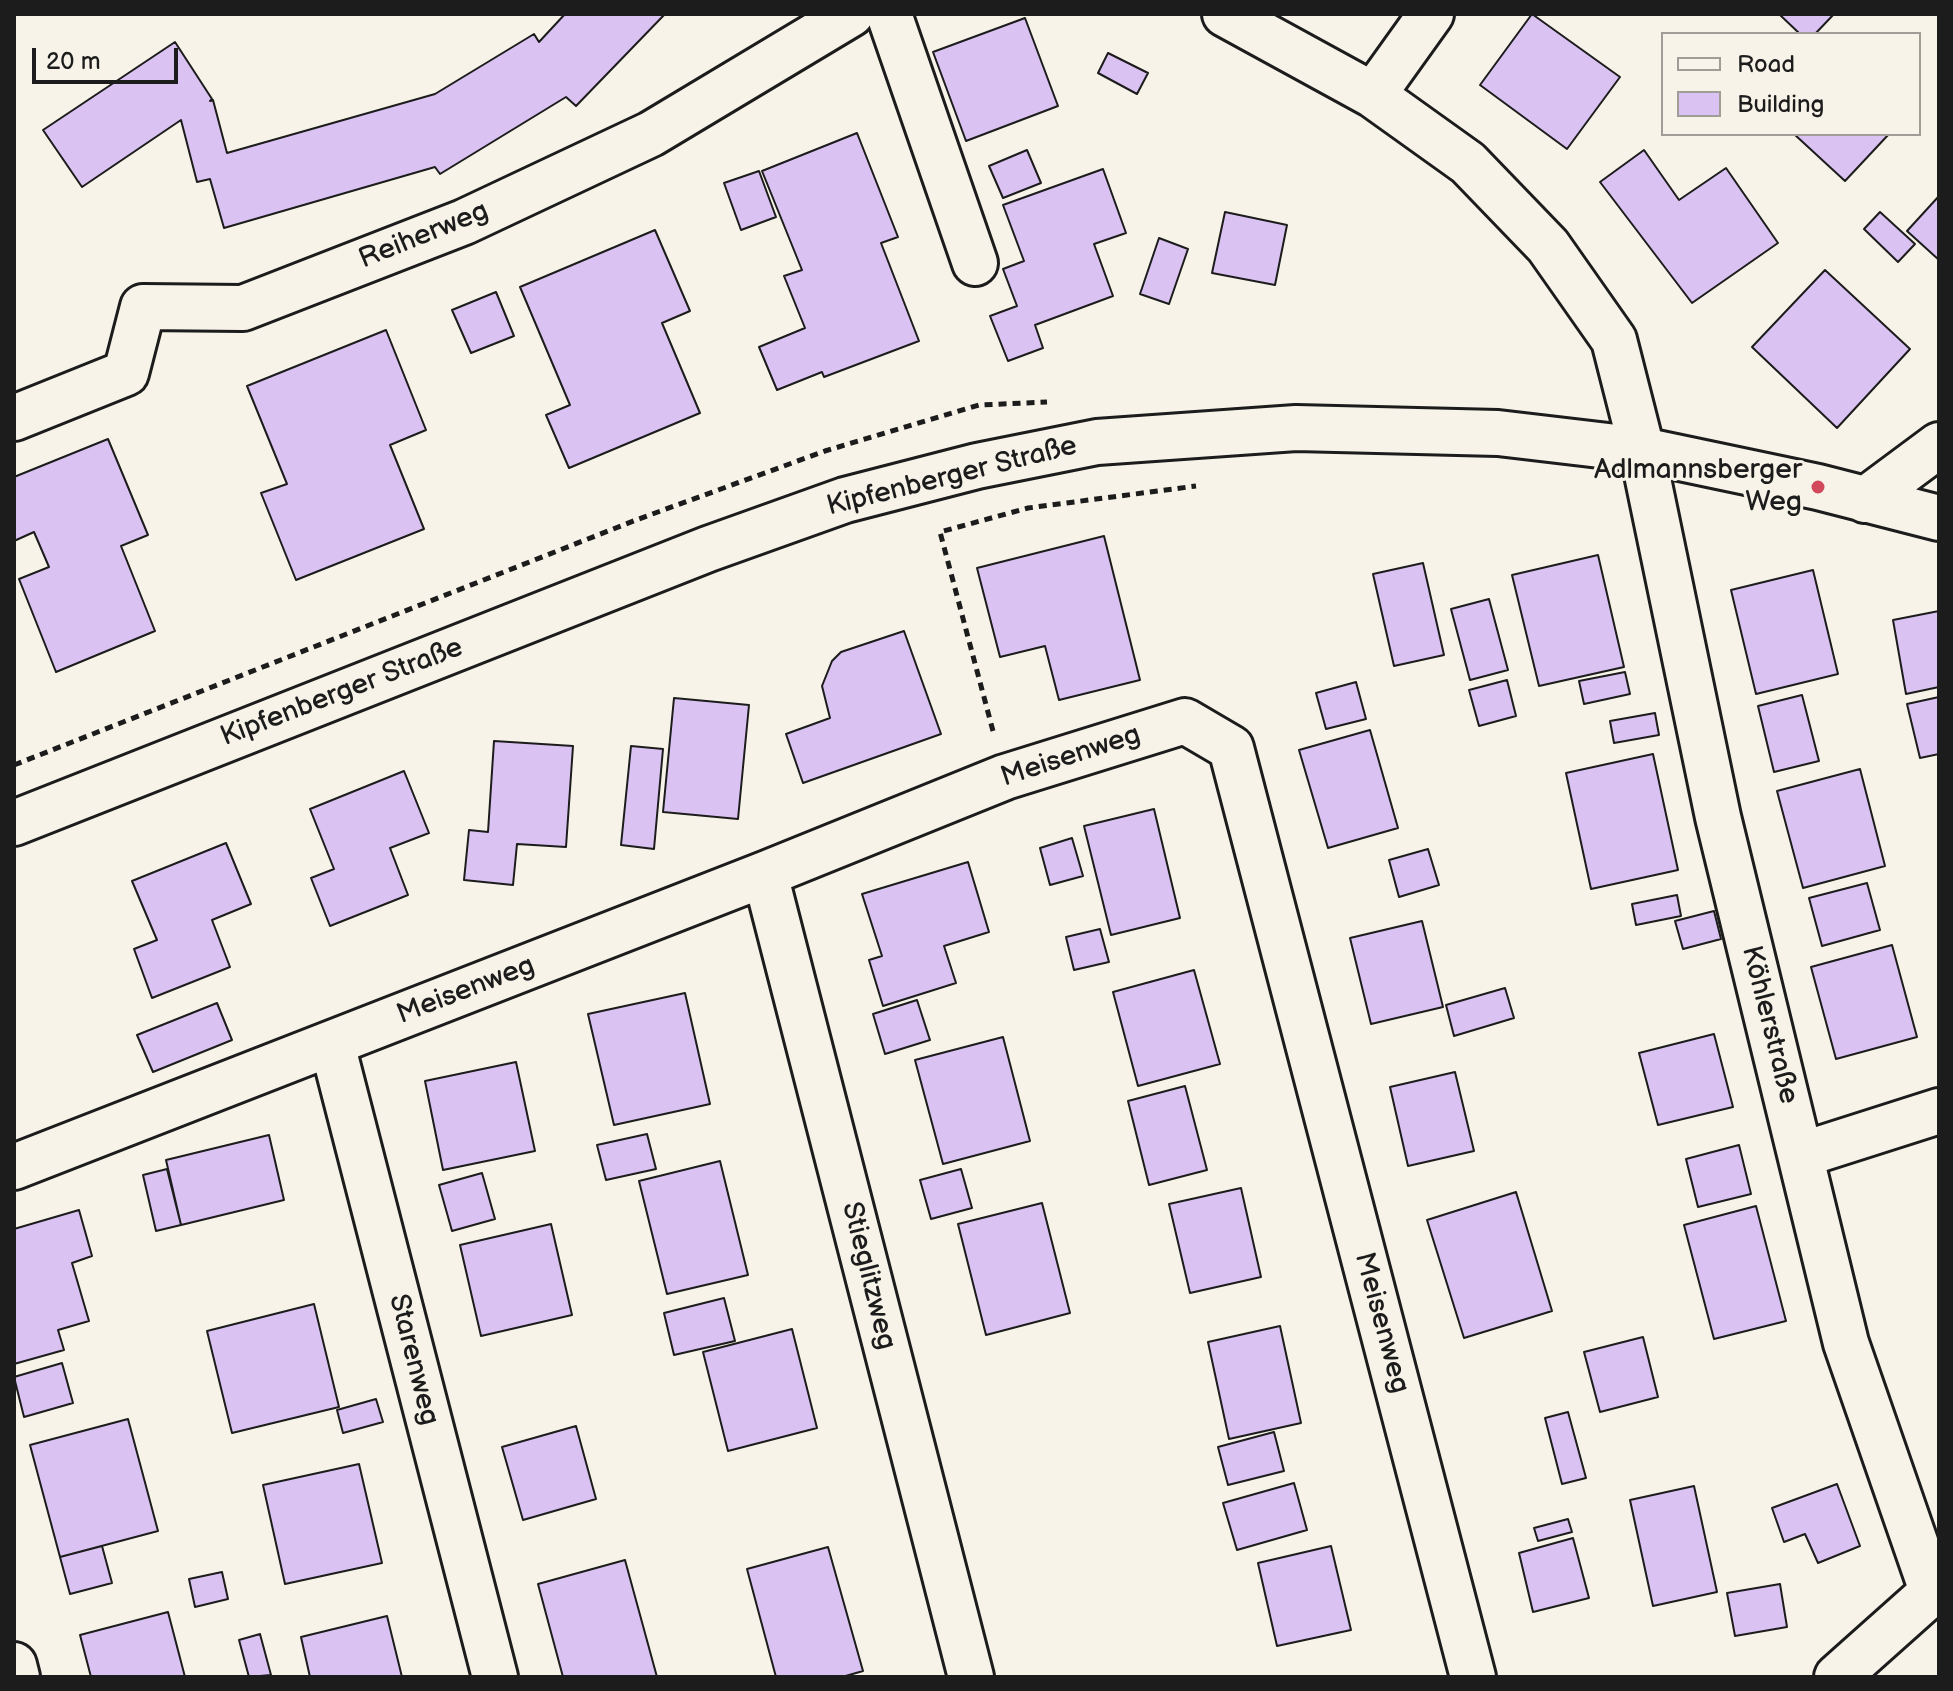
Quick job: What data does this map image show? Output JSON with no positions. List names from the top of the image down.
{
  "streets": {
    "street": [
      "Reiherweg",
      "Kipfenberger Straße",
      "Meisenweg",
      "Köhlerstraße",
      "Stieglitzweg",
      "Starenweg"
    ]
  },
  "crossings": [
    ["Kipfenberger Straße", "Köhlerstraße"],
    ["Meisenweg", "Stieglitzweg"],
    ["Meisenweg", "Starenweg"]
  ],
  "places": ["Adlmannsberger Weg"],
  "legend": ["Road", "Building"],
  "scale_bar": "20 m"
}
